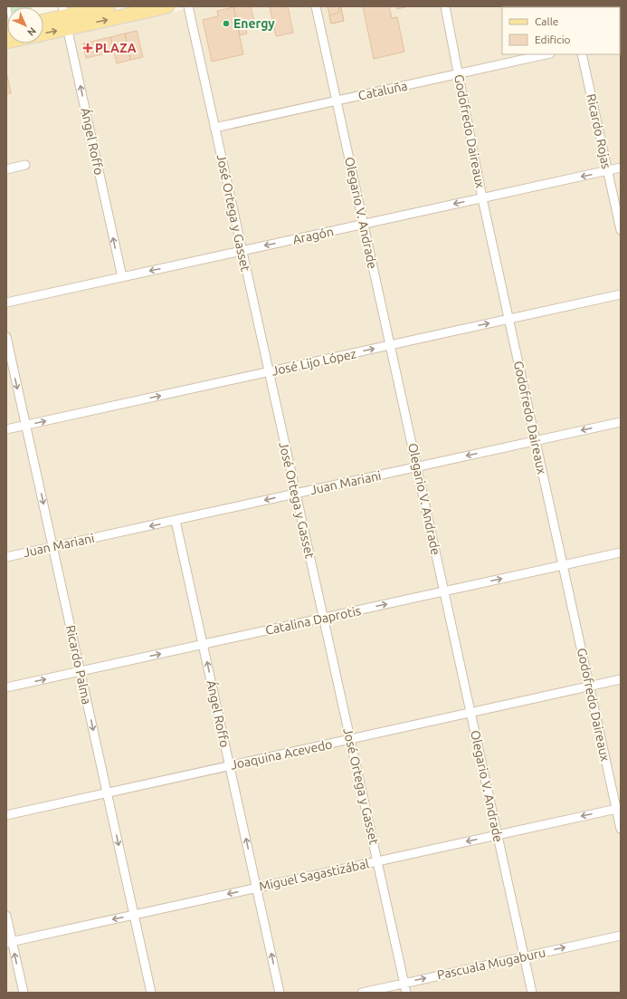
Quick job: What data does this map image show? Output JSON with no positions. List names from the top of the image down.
{
  "streets": {
    "street": [
      "Cataluña",
      "Godofredo Daireaux",
      "Ricardo Rojas",
      "Ángel Roffo",
      "José Ortega y Gasset",
      "Olegario V. Andrade",
      "Aragón",
      "José Lijo López",
      "Juan Mariani",
      "Catalina Daprotis",
      "Ricardo Palma",
      "Joaquina Acevedo",
      "Miguel Sagastizábal",
      "Pascuala Mugaburu"
    ]
  },
  "crossings": [
    ["Cataluña", "Godofredo Daireaux"],
    ["Cataluña", "José Ortega y Gasset"],
    ["Cataluña", "Olegario V. Andrade"],
    ["Godofredo Daireaux", "Aragón"],
    ["Godofredo Daireaux", "José Lijo López"],
    ["Godofredo Daireaux", "Juan Mariani"],
    ["Godofredo Daireaux", "Catalina Daprotis"],
    ["Godofredo Daireaux", "Joaquina Acevedo"],
    ["Godofredo Daireaux", "Miguel Sagastizábal"],
    ["Ricardo Rojas", "Aragón"],
    ["Ángel Roffo", "Aragón"],
    ["Ángel Roffo", "Juan Mariani"],
    ["Ángel Roffo", "Catalina Daprotis"],
    ["Ángel Roffo", "Joaquina Acevedo"],
    ["Ángel Roffo", "Miguel Sagastizábal"],
    ["José Ortega y Gasset", "Aragón"],
    ["José Ortega y Gasset", "José Lijo López"],
    ["José Ortega y Gasset", "Juan Mariani"],
    ["José Ortega y Gasset", "Catalina Daprotis"],
    ["José Ortega y Gasset", "Joaquina Acevedo"],
    ["José Ortega y Gasset", "Miguel Sagastizábal"],
    ["José Ortega y Gasset", "Pascuala Mugaburu"],
    ["Olegario V. Andrade", "Aragón"],
    ["Olegario V. Andrade", "José Lijo López"],
    ["Olegario V. Andrade", "Juan Mariani"],
    ["Olegario V. Andrade", "Catalina Daprotis"],
    ["Olegario V. Andrade", "Joaquina Acevedo"],
    ["Olegario V. Andrade", "Miguel Sagastizábal"],
    ["Olegario V. Andrade", "Pascuala Mugaburu"],
    ["José Lijo López", "Ricardo Palma"],
    ["Juan Mariani", "Ricardo Palma"],
    ["Catalina Daprotis", "Ricardo Palma"],
    ["Ricardo Palma", "Joaquina Acevedo"],
    ["Ricardo Palma", "Miguel Sagastizábal"]
  ],
  "one_way": [
    "Ángel Roffo",
    "Aragón",
    "José Lijo López",
    "Juan Mariani",
    "Catalina Daprotis",
    "Ricardo Palma",
    "Miguel Sagastizábal",
    "Pascuala Mugaburu"
  ],
  "places": {
    "other": ["Energy"],
    "health": ["PLAZA"]
  },
  "legend": ["Calle", "Edificio"],
  "north": "bottom right"
}
